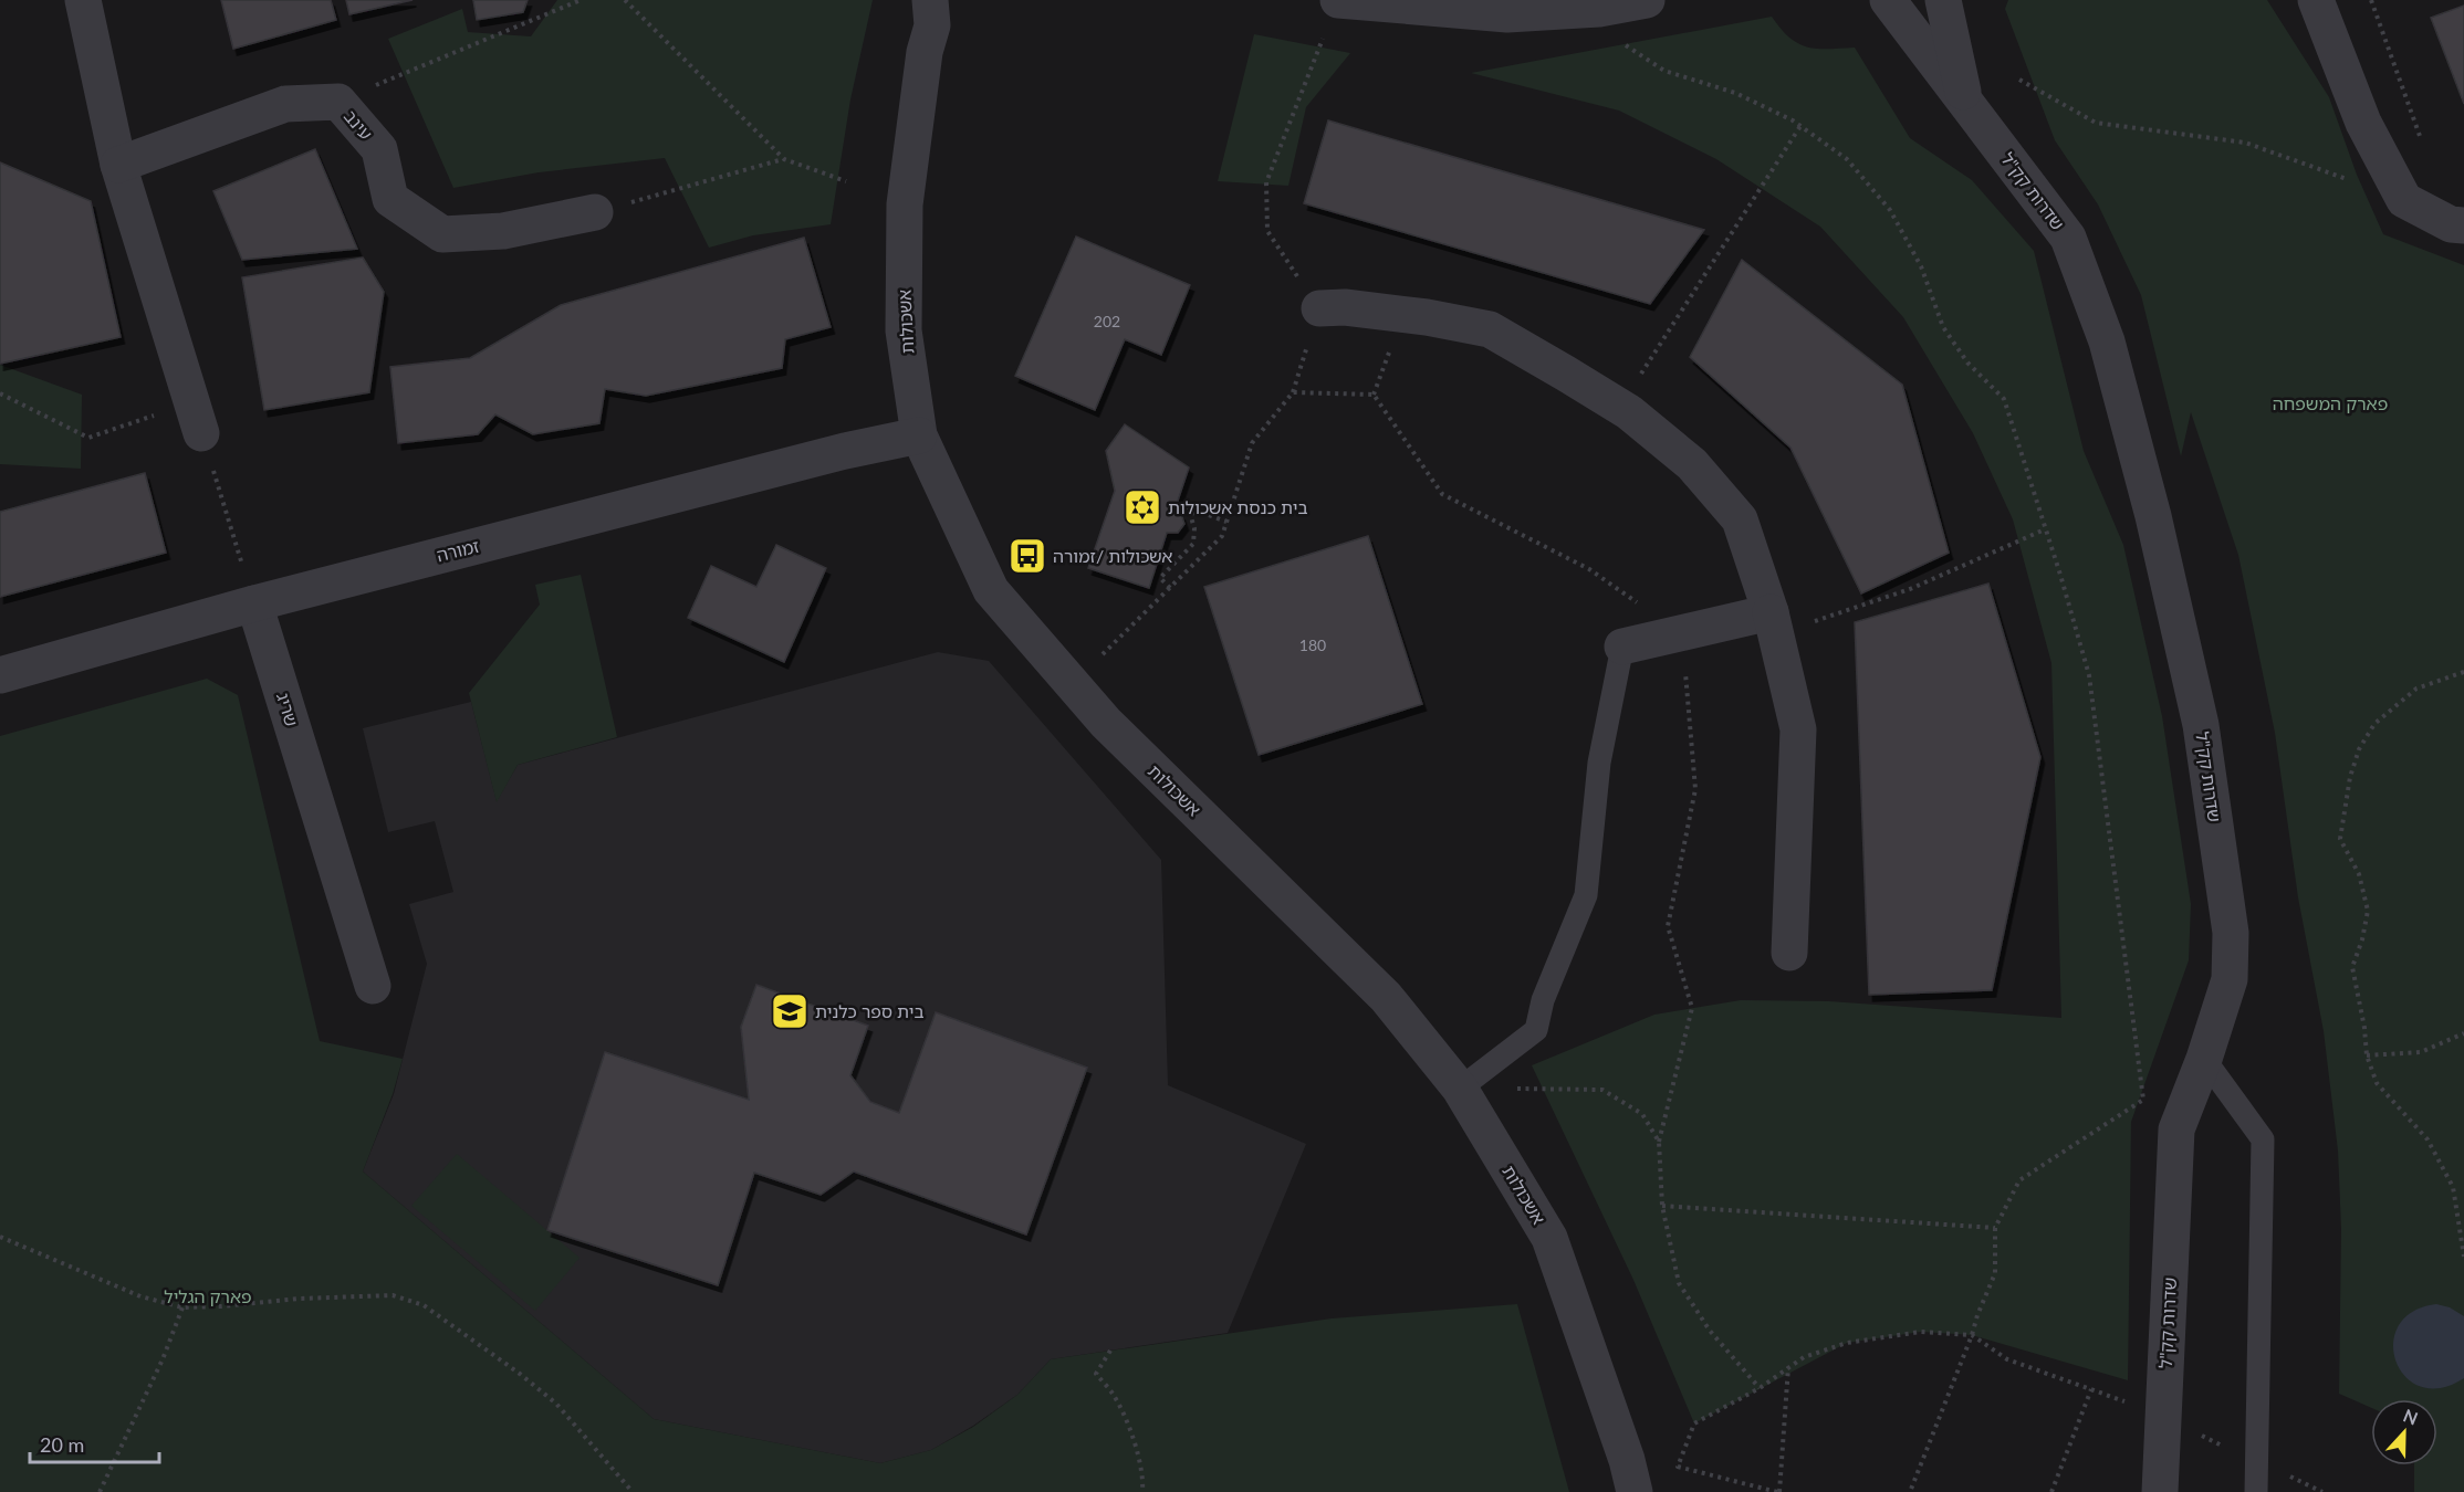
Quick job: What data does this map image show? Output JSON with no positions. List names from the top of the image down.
{
  "streets": {
    "street": [
      "עינב",
      "שדרות קק\"ל",
      "אשכולות",
      "זמורה",
      "שריג"
    ]
  },
  "crossings": [
    ["אשכולות", "זמורה"],
    ["זמורה", "שריג"]
  ],
  "parks": ["פארק המשפחה", "פארק הגליל"],
  "places": {
    "synagogue": ["בית כנסת אשכולות"],
    "bus stop": ["אשכולות /זמורה"],
    "school or university": ["בית ספר כלנית"]
  },
  "house_numbers": ["202", "180"],
  "scale_bar": "20 m",
  "north": "top"
}
